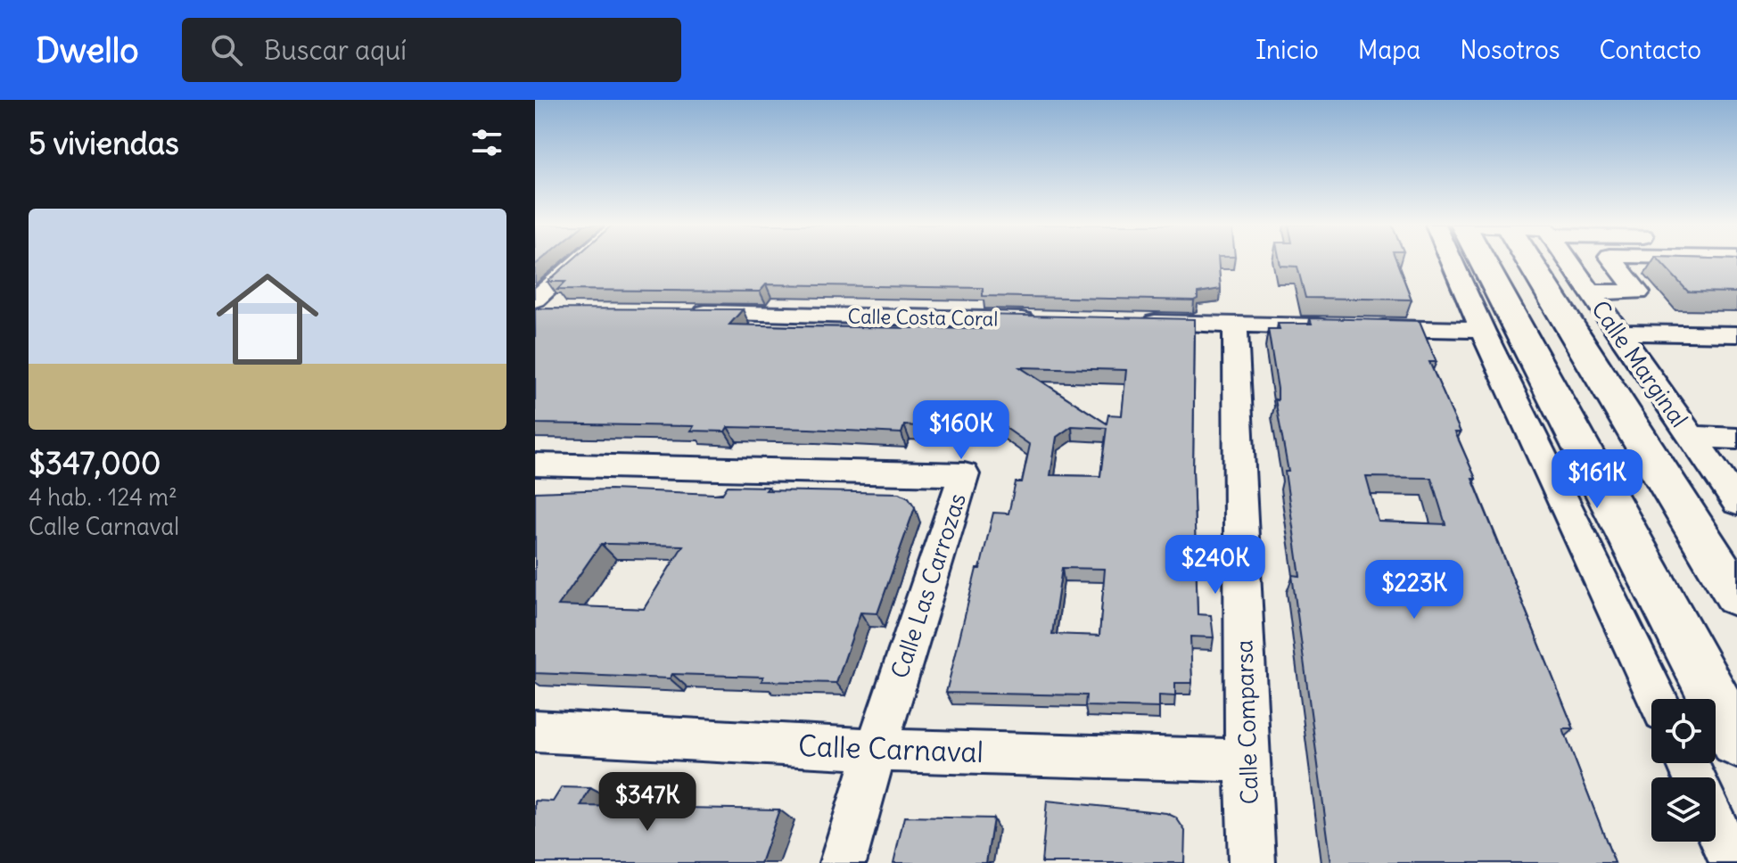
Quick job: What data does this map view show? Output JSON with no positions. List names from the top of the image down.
{
  "streets": {
    "street": [
      "Calle Costa Coral",
      "Calle Marginal",
      "Calle Las Carrozas",
      "Calle Comparsa",
      "Calle Carnaval"
    ]
  },
  "crossings": [
    ["Calle Las Carrozas", "Calle Carnaval"],
    ["Calle Comparsa", "Calle Carnaval"]
  ],
  "page": {
    "header": "Dwello",
    "search": "Buscar aquí",
    "nav": [
      "Inicio",
      "Mapa",
      "Nosotros",
      "Contacto"
    ],
    "heading": "5 viviendas",
    "list": [
      {
        "name": "$347,000",
        "note": "4 hab. · 124 m² · Calle Carnaval"
      }
    ],
    "price": [
      "$160K",
      "$161K",
      "$240K",
      "$223K",
      "$347K"
    ]
  }
}
